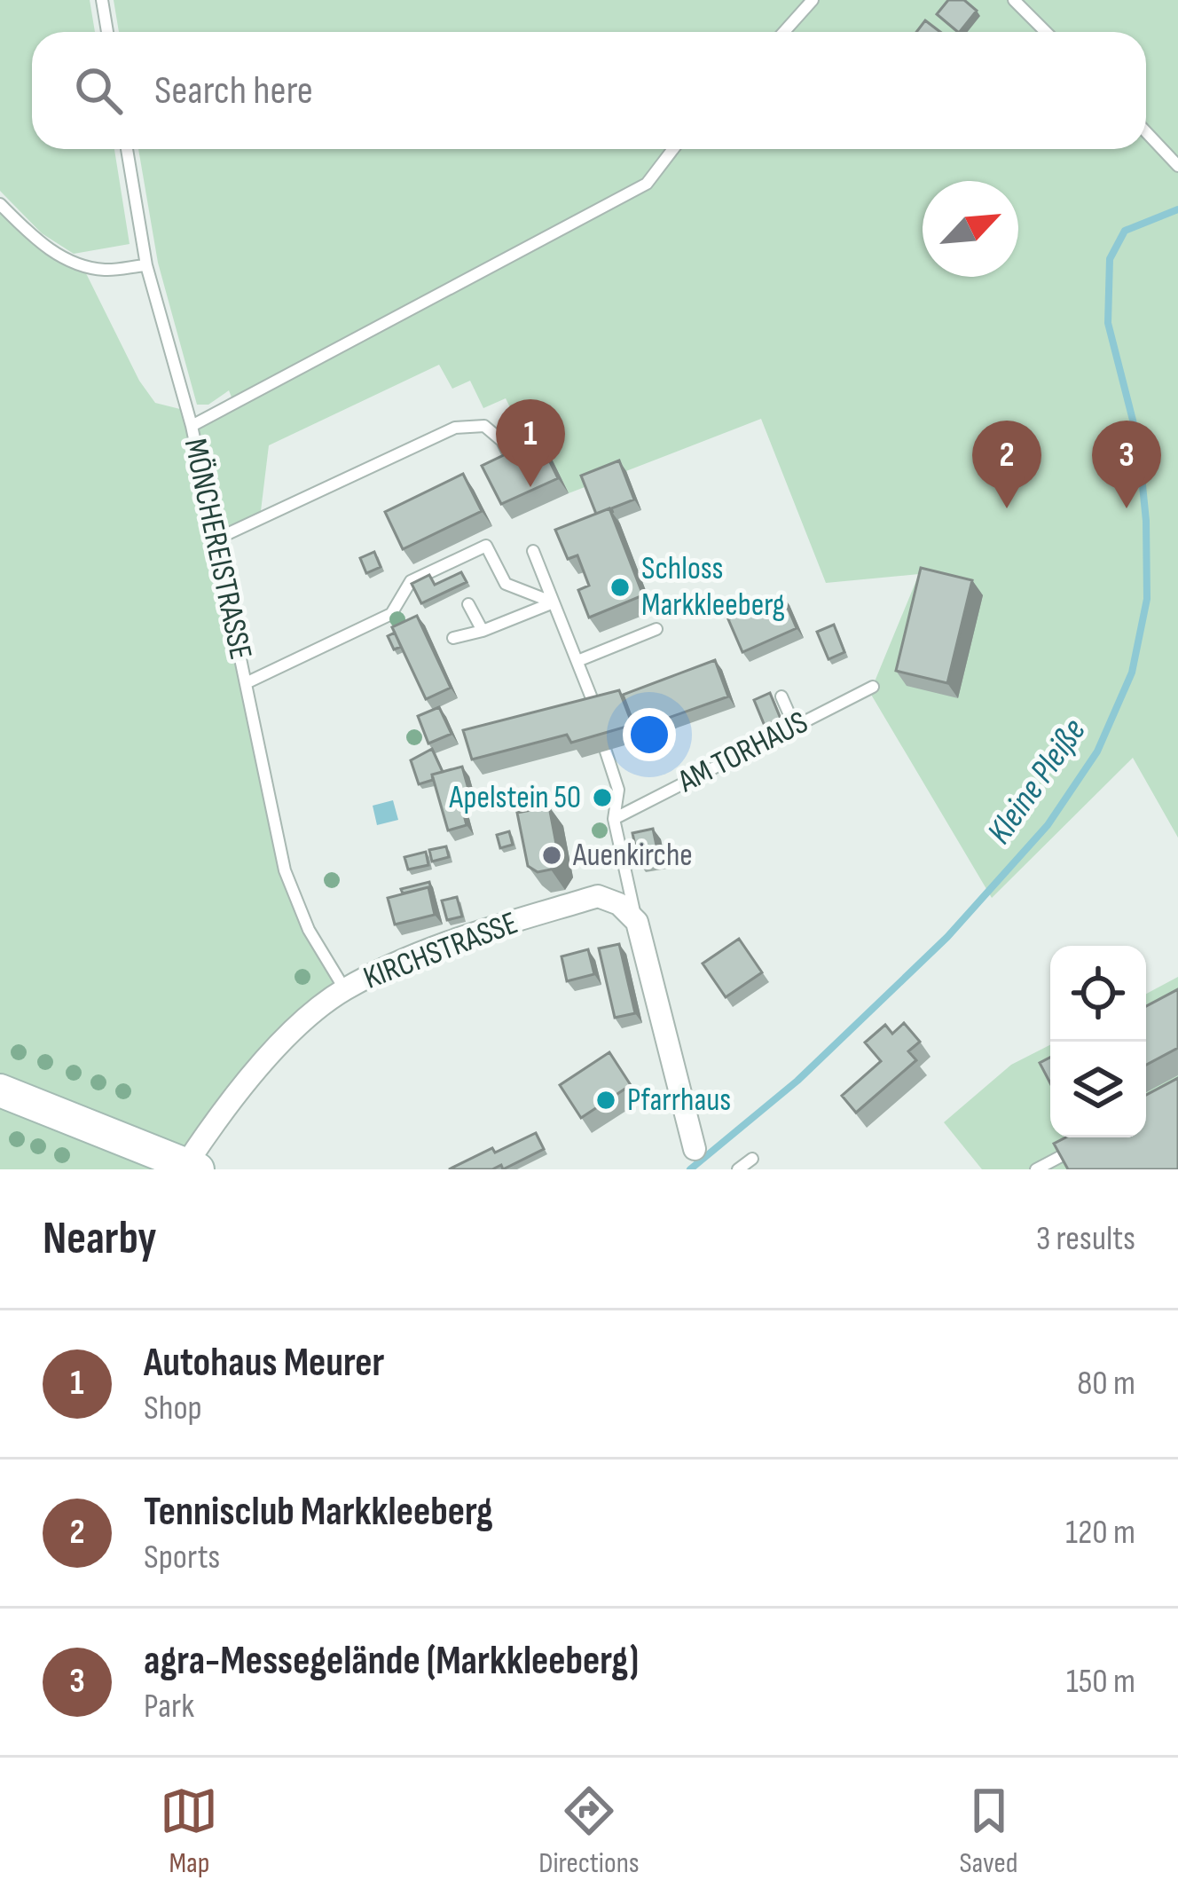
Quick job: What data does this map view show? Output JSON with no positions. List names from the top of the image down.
{
  "streets": {
    "street": ["KIRCHSTRASSE"],
    "lane": ["MÖNCHEREISTRASSE", "AM TORHAUS"]
  },
  "crossings": [
    ["MÖNCHEREISTRASSE", "KIRCHSTRASSE"]
  ],
  "water": ["Kleine Pleiße"],
  "places": [
    "Schloss Markkleeberg",
    "Apelstein 50",
    "Auenkirche",
    "Pfarrhaus"
  ],
  "north": "top right",
  "page": {
    "search": "Search here",
    "pins": ["1", "2", "3"],
    "heading": ["Nearby", "3 results"],
    "list": [
      {
        "mark": "1",
        "name": "Autohaus Meurer",
        "note": "Shop",
        "value": "80 m"
      },
      {
        "mark": "2",
        "name": "Tennisclub Markkleeberg",
        "note": "Sports",
        "value": "120 m"
      },
      {
        "mark": "3",
        "name": "agra-Messegelände (Markkleeberg)",
        "note": "Park",
        "value": "150 m"
      }
    ],
    "nav": ["Map", "Directions", "Saved"]
  }
}
